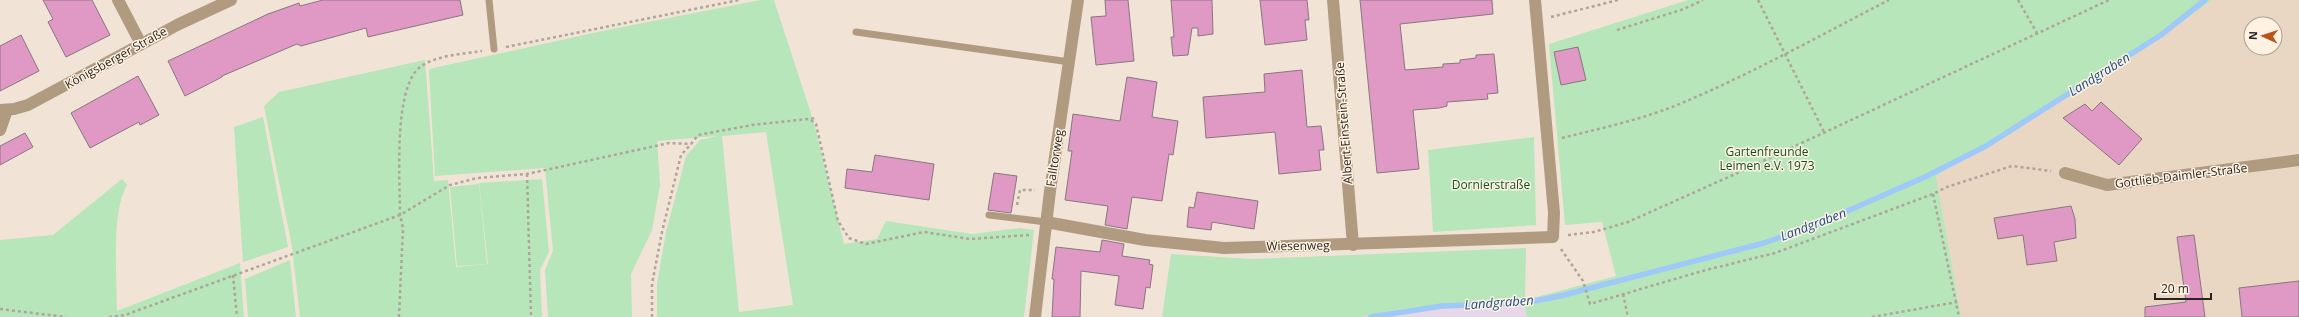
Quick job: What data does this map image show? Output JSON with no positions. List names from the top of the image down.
{
  "streets": {
    "street": [
      "Königsberger Straße",
      "Albert-Einstein-Straße",
      "Falltorweg",
      "Gottlieb-Daimler-Straße",
      "Wiesenweg"
    ]
  },
  "crossings": [
    ["Albert-Einstein-Straße", "Wiesenweg"],
    ["Falltorweg", "Wiesenweg"]
  ],
  "water": ["Landgraben"],
  "parks": ["Gartenfreunde Leimen e.V. 1973", "Dornierstraße"],
  "scale_bar": "20 m",
  "north": "left"
}
